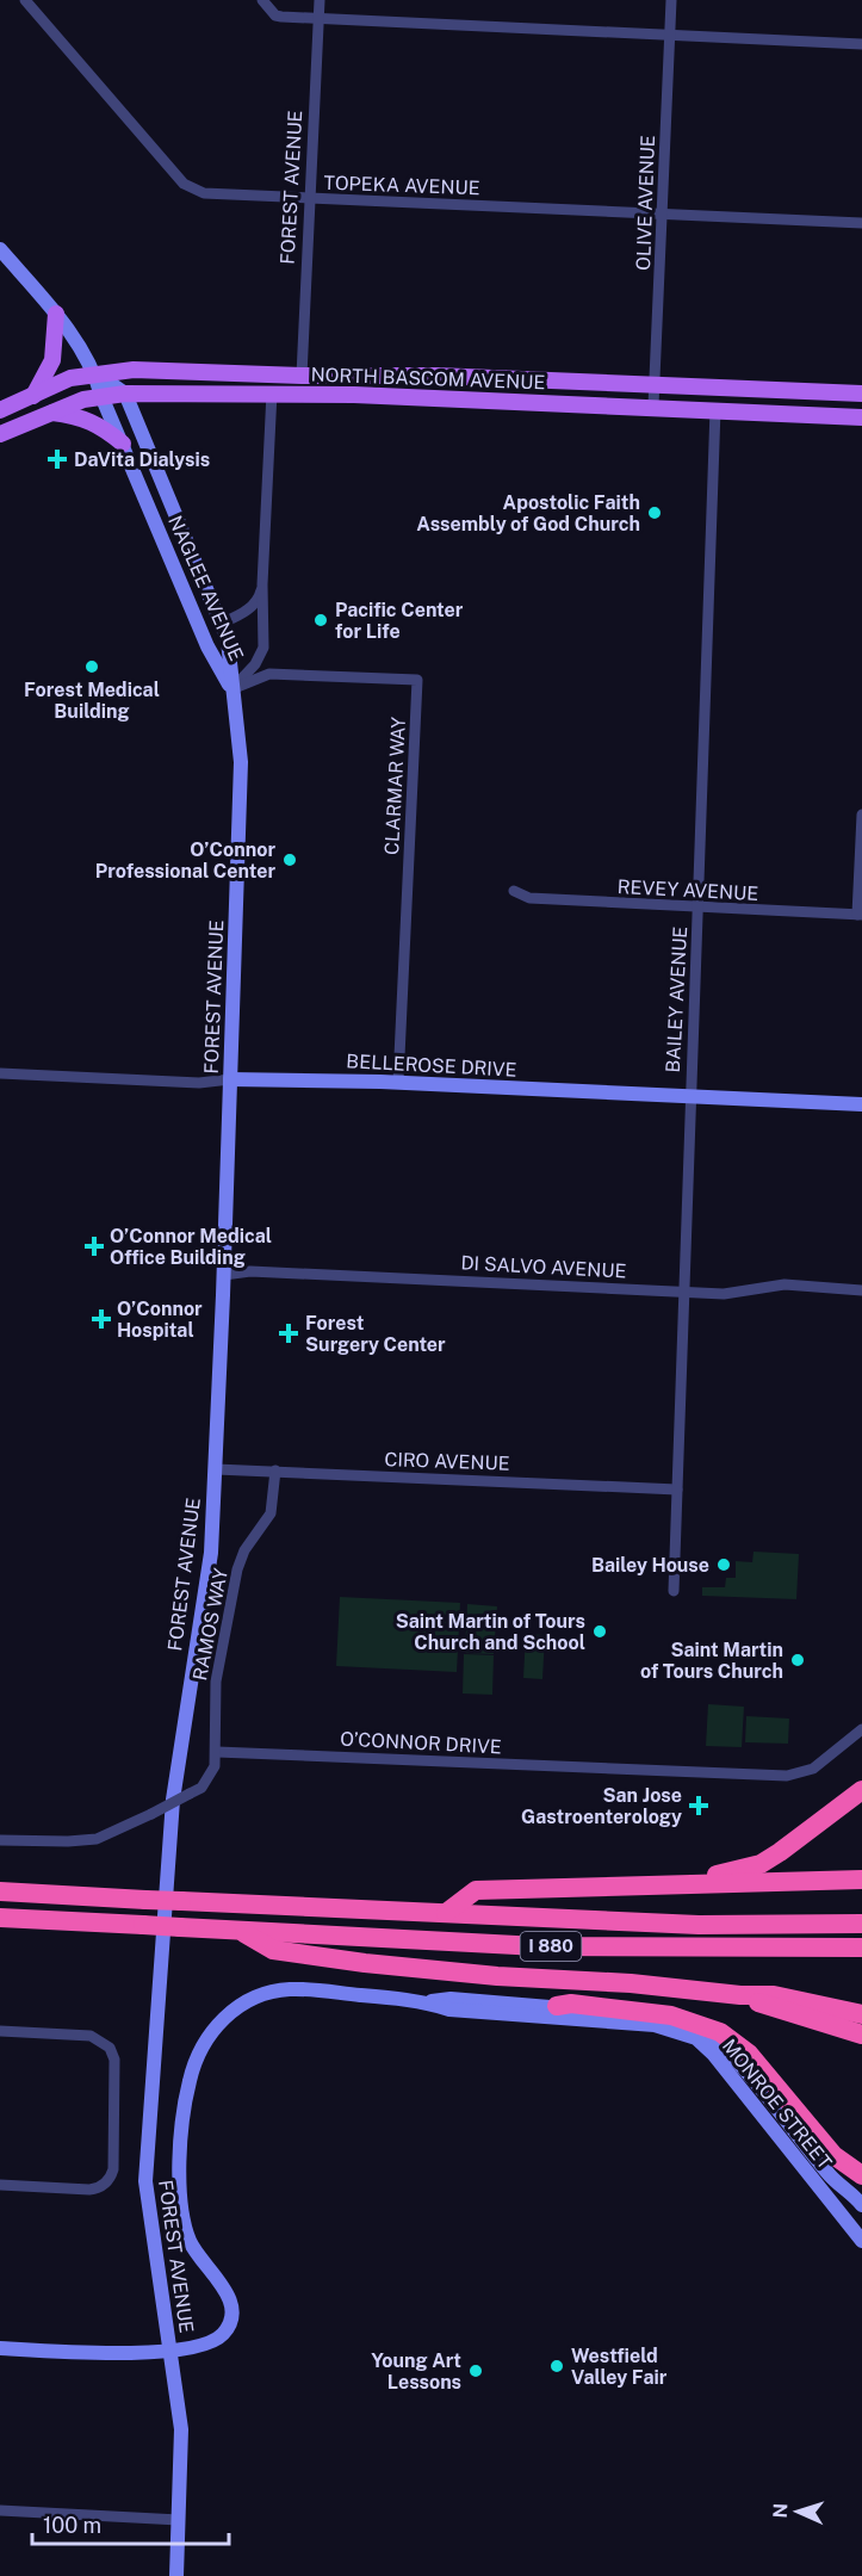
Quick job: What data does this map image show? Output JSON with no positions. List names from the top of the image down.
{
  "streets": {
    "highway": ["I 880"],
    "main road": [
      "FOREST AVENUE",
      "NORTH BASCOM AVENUE",
      "NAGLEE AVENUE",
      "BELLEROSE DRIVE",
      "MONROE STREET"
    ],
    "street": [
      "TOPEKA AVENUE",
      "OLIVE AVENUE",
      "CLARMAR WAY",
      "REVEY AVENUE",
      "BAILEY AVENUE",
      "DI SALVO AVENUE",
      "CIRO AVENUE",
      "RAMOS WAY",
      "O’CONNOR DRIVE"
    ]
  },
  "crossings": [
    ["TOPEKA AVENUE", "FOREST AVENUE"],
    ["TOPEKA AVENUE", "OLIVE AVENUE"],
    ["FOREST AVENUE", "NORTH BASCOM AVENUE"],
    ["FOREST AVENUE", "NAGLEE AVENUE"],
    ["FOREST AVENUE", "CLARMAR WAY"],
    ["FOREST AVENUE", "BELLEROSE DRIVE"],
    ["FOREST AVENUE", "DI SALVO AVENUE"],
    ["FOREST AVENUE", "CIRO AVENUE"],
    ["FOREST AVENUE", "MONROE STREET"],
    ["OLIVE AVENUE", "NORTH BASCOM AVENUE"],
    ["NORTH BASCOM AVENUE", "NAGLEE AVENUE"],
    ["NORTH BASCOM AVENUE", "BAILEY AVENUE"],
    ["NAGLEE AVENUE", "CLARMAR WAY"],
    ["CLARMAR WAY", "BELLEROSE DRIVE"],
    ["REVEY AVENUE", "BAILEY AVENUE"],
    ["BAILEY AVENUE", "BELLEROSE DRIVE"],
    ["BAILEY AVENUE", "DI SALVO AVENUE"],
    ["BAILEY AVENUE", "CIRO AVENUE"],
    ["CIRO AVENUE", "RAMOS WAY"],
    ["RAMOS WAY", "O’CONNOR DRIVE"]
  ],
  "places": {
    "health": [
      "DaVita Dialysis",
      "O’Connor Medical Office Building",
      "O’Connor Hospital",
      "Forest Surgery Center",
      "San Jose Gastroenterology"
    ],
    "other": [
      "Apostolic Faith Assembly of God Church",
      "Pacific Center for Life",
      "Forest Medical Building",
      "O’Connor Professional Center",
      "Bailey House",
      "Saint Martin of Tours Church and School",
      "Saint Martin of Tours Church",
      "Westfield Valley Fair",
      "Young Art Lessons"
    ]
  },
  "scale_bar": "100 m",
  "north": "left"
}
